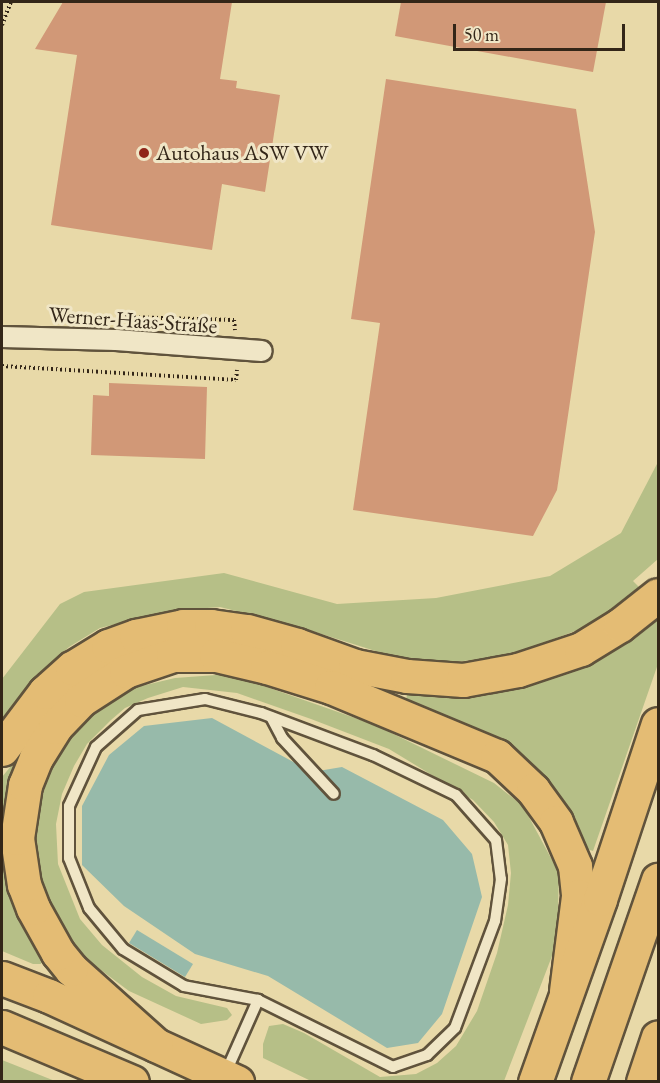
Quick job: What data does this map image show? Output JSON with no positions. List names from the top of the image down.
{
  "streets": {
    "street": ["Werner-Haas-Straße"]
  },
  "places": ["Autohaus ASW VW"],
  "scale_bar": "50 m"
}
